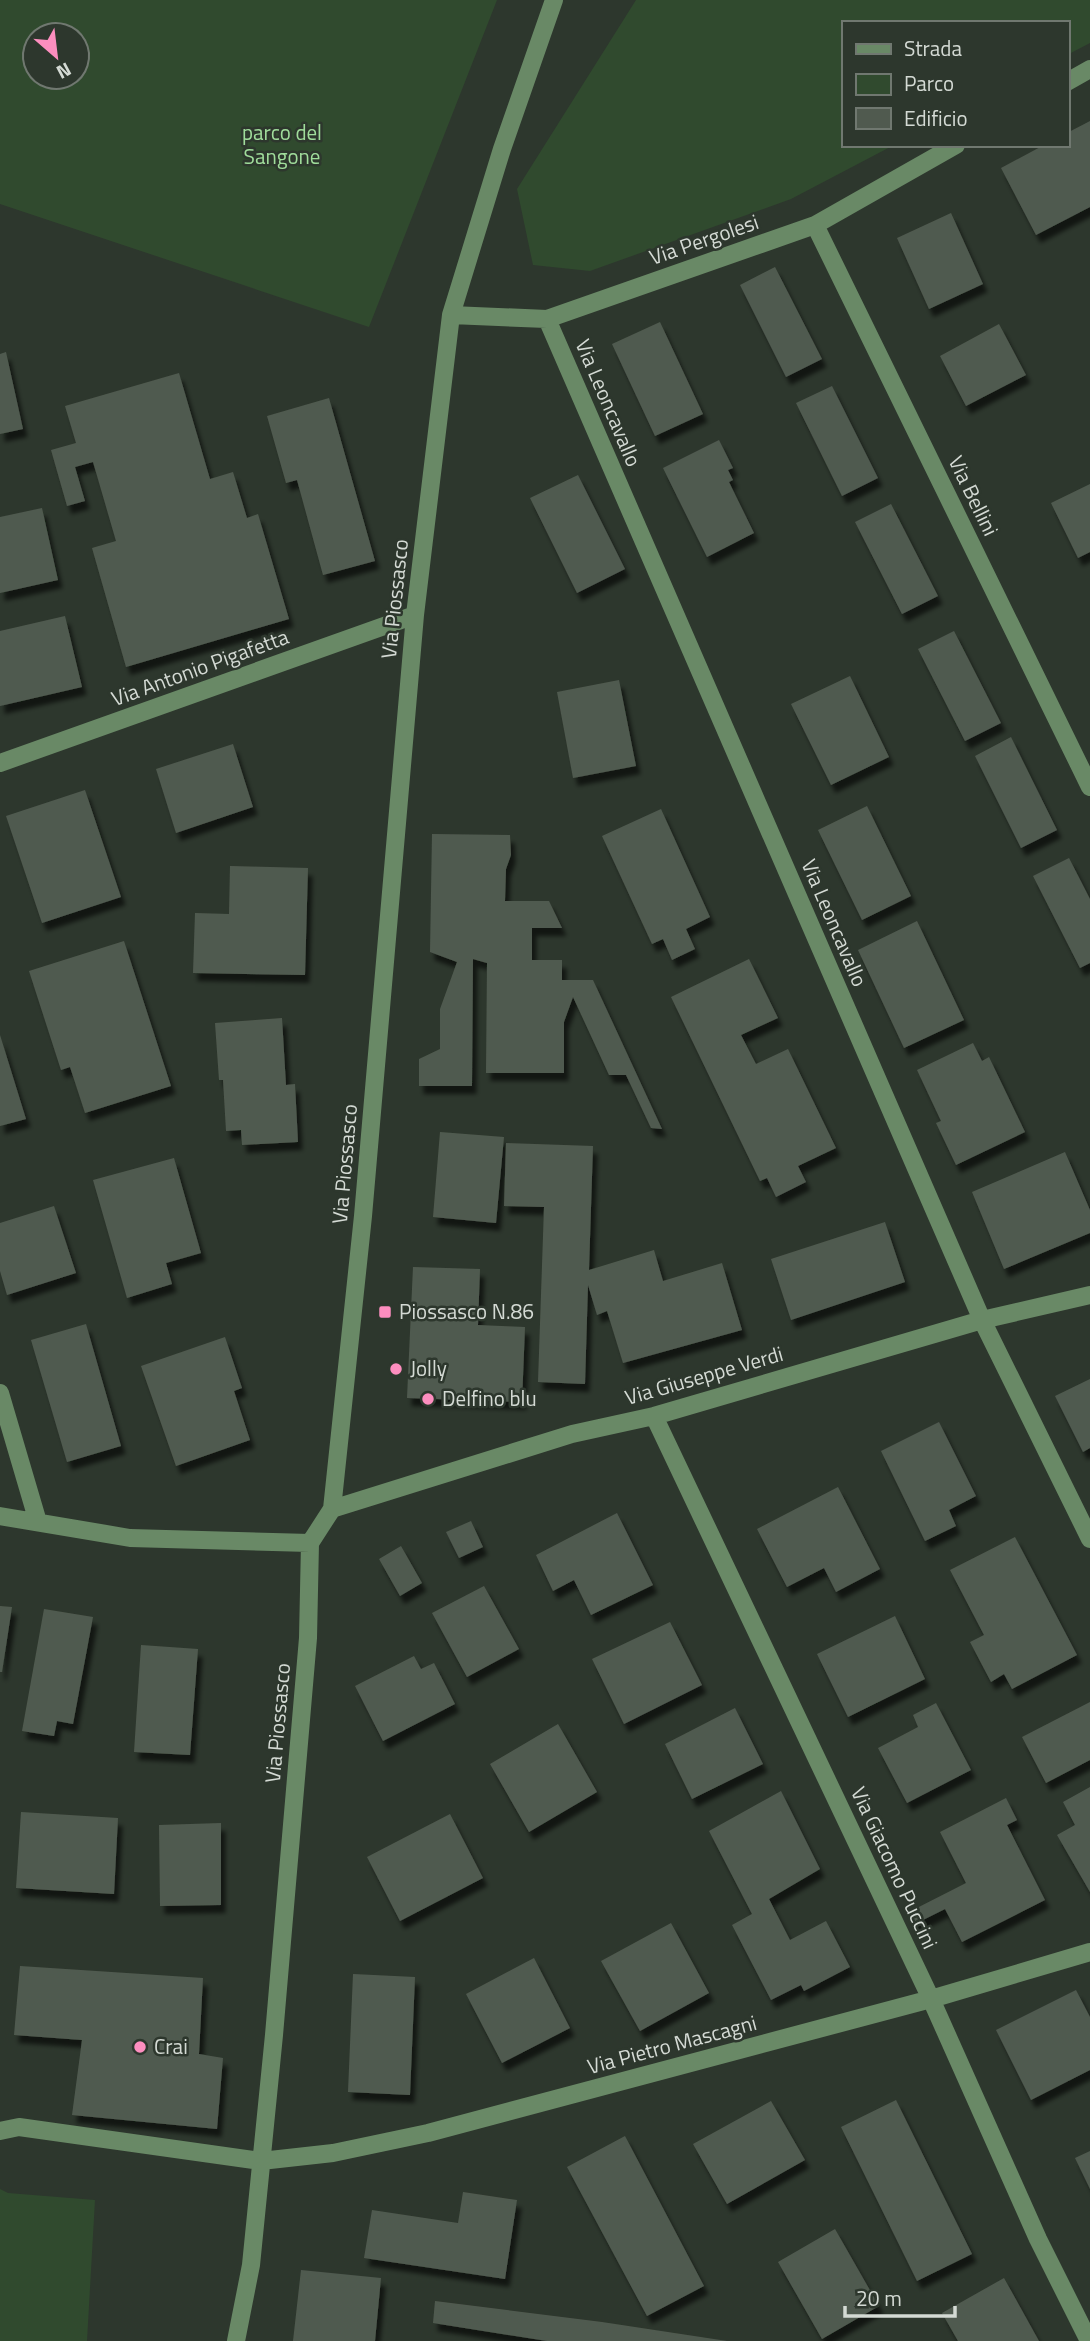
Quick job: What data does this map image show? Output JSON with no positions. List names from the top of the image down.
{
  "streets": {
    "street": [
      "Via Pergolesi",
      "Via Leoncavallo",
      "Via Bellini",
      "Via Piossasco",
      "Via Antonio Pigafetta",
      "Via Giuseppe Verdi",
      "Via Giacomo Puccini",
      "Via Pietro Mascagni"
    ]
  },
  "crossings": [
    ["Via Pergolesi", "Via Leoncavallo"],
    ["Via Pergolesi", "Via Bellini"],
    ["Via Pergolesi", "Via Piossasco"],
    ["Via Leoncavallo", "Via Giuseppe Verdi"],
    ["Via Piossasco", "Via Antonio Pigafetta"],
    ["Via Piossasco", "Via Giuseppe Verdi"],
    ["Via Piossasco", "Via Pietro Mascagni"],
    ["Via Giuseppe Verdi", "Via Giacomo Puccini"],
    ["Via Giacomo Puccini", "Via Pietro Mascagni"]
  ],
  "parks": ["parco del Sangone"],
  "places": {
    "transit": ["Piossasco N.86"],
    "other": ["Jolly", "Delfino blu", "Crai"]
  },
  "legend": ["Strada", "Parco", "Edificio"],
  "scale_bar": "20 m",
  "north": "bottom right"
}
